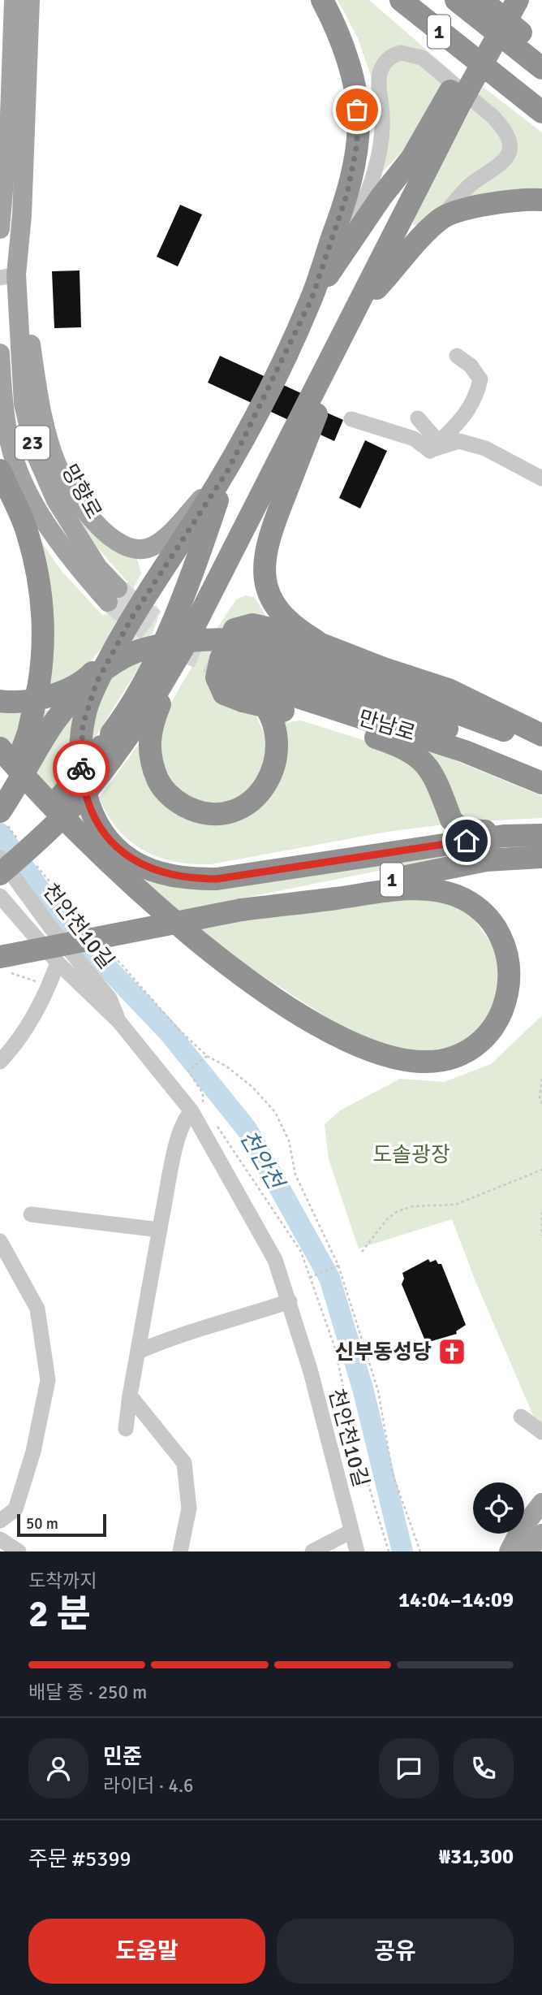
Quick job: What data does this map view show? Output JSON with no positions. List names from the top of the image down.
{
  "streets": {
    "highway": ["1", "만남로"],
    "main road": ["23", "망향로"],
    "street": ["천안천10길"]
  },
  "water": ["천안천"],
  "parks": ["도솔광장"],
  "places": {
    "church": ["신부동성당"]
  },
  "scale_bar": "50 m",
  "page": {
    "scale": "50 m",
    "heading": ["2 분", "도착까지", "14:04–14:09"],
    "panel": [
      "민준",
      "라이더 · 4.6",
      "주문 #5399",
      "₩31,300"
    ],
    "bar": "배달 중 · 250 m",
    "buttons": ["도움말", "공유"]
  }
}
